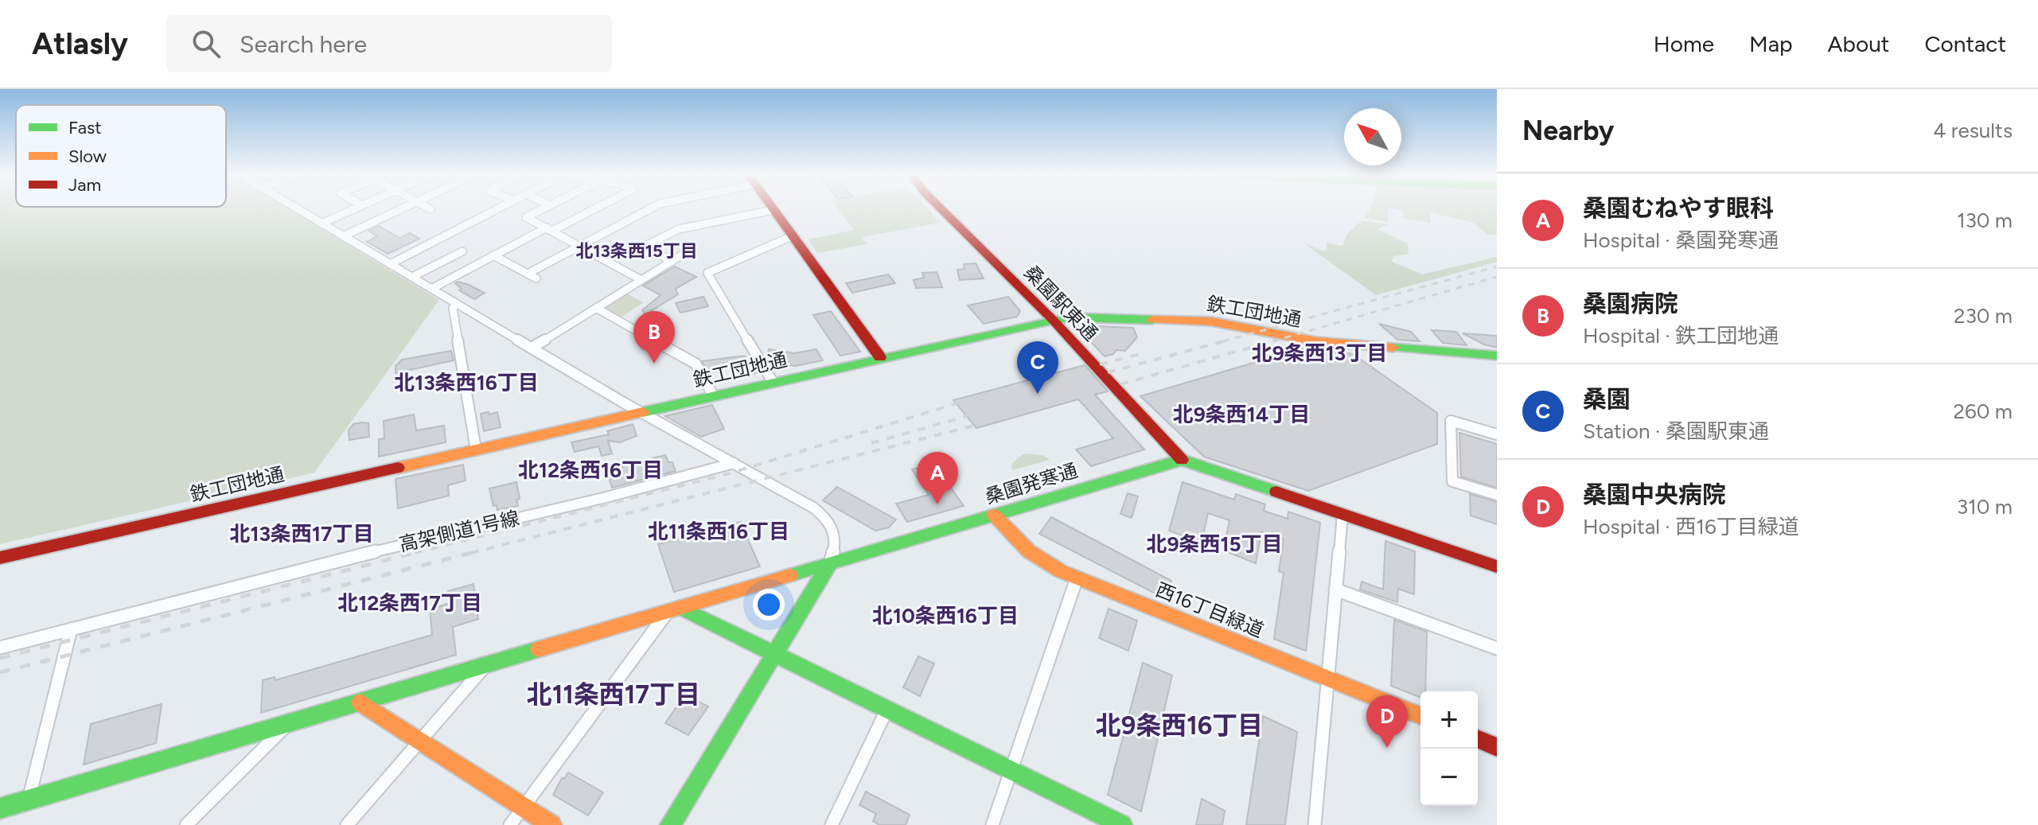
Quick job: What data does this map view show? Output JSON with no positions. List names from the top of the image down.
{
  "streets": {
    "street": [
      "桑園駅東通",
      "鉄工団地通",
      "桑園発寒通",
      "高架側道1号線",
      "西16丁目緑道"
    ]
  },
  "crossings": [
    ["桑園駅東通", "鉄工団地通"],
    ["桑園駅東通", "桑園発寒通"],
    ["桑園発寒通", "西16丁目緑道"]
  ],
  "districts": [
    "北13条西15丁目",
    "北9条西13丁目",
    "北13条西16丁目",
    "北9条西14丁目",
    "北12条西16丁目",
    "北11条西16丁目",
    "北13条西17丁目",
    "北9条西15丁目",
    "北12条西17丁目",
    "北10条西16丁目",
    "北11条西17丁目",
    "北9条西16丁目"
  ],
  "legend": ["Fast", "Slow", "Jam"],
  "north": "top left",
  "page": {
    "header": "Atlasly",
    "search": "Search here",
    "nav": [
      "Home",
      "Map",
      "About",
      "Contact"
    ],
    "heading": ["Nearby", "4 results"],
    "list": [
      {
        "mark": "A",
        "name": "桑園むねやす眼科",
        "note": "Hospital · 桑園発寒通",
        "value": "130 m"
      },
      {
        "mark": "B",
        "name": "桑園病院",
        "note": "Hospital · 鉄工団地通",
        "value": "230 m"
      },
      {
        "mark": "C",
        "name": "桑園",
        "note": "Station · 桑園駅東通",
        "value": "260 m"
      },
      {
        "mark": "D",
        "name": "桑園中央病院",
        "note": "Hospital · 西16丁目緑道",
        "value": "310 m"
      }
    ],
    "pins": [
      "B",
      "C",
      "A",
      "D"
    ],
    "map_buttons": ["+", "−"]
  }
}
